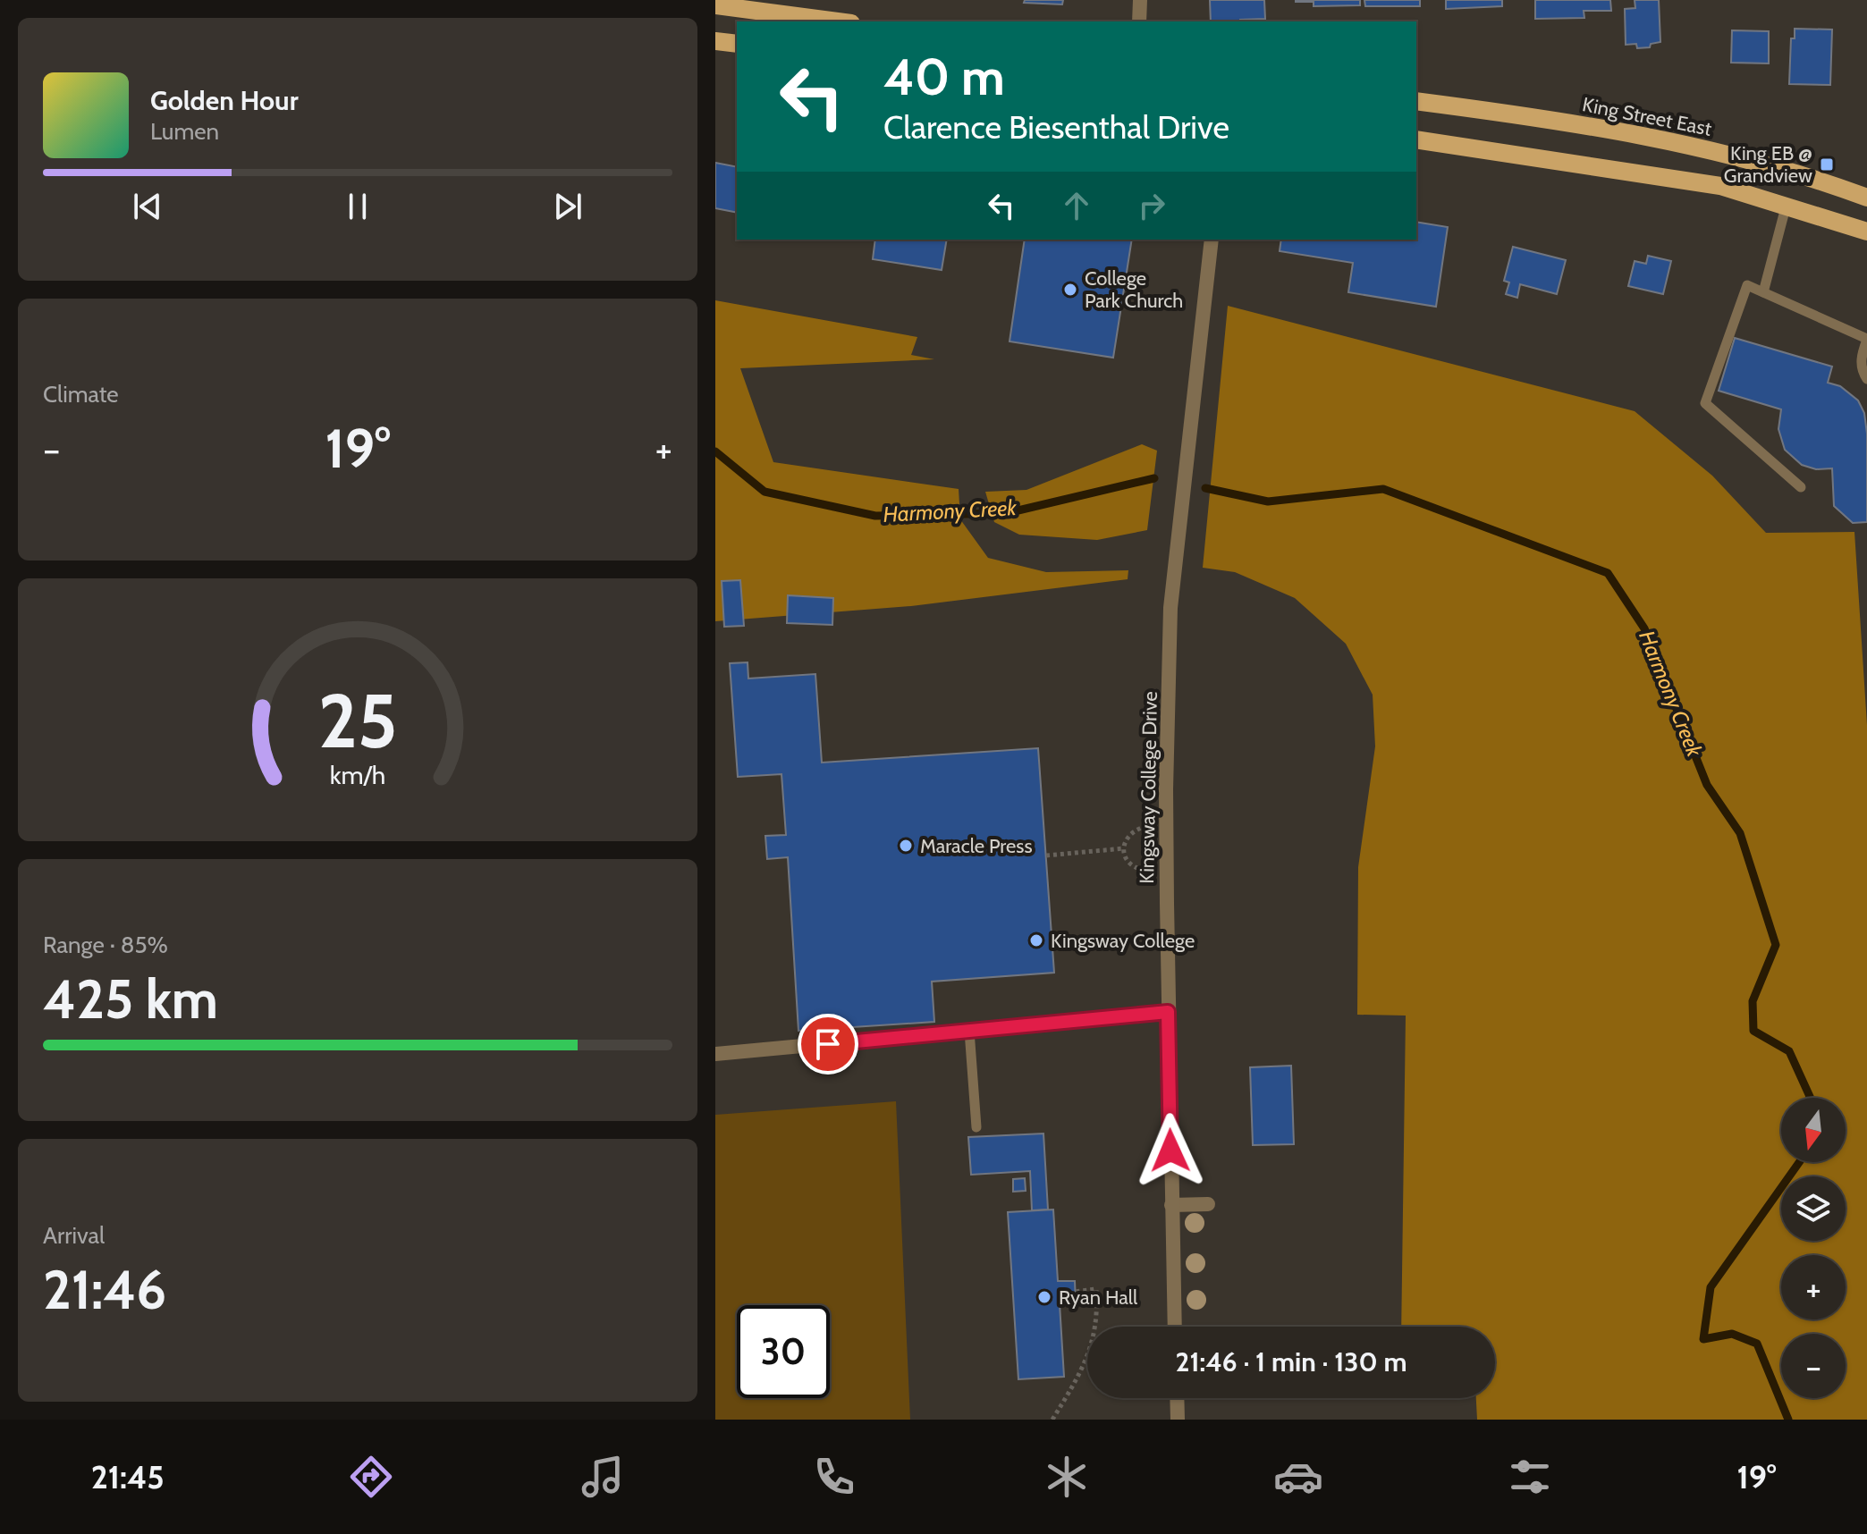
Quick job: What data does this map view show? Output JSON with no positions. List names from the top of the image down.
{
  "streets": {
    "main road": ["King Street East"],
    "street": ["Kingsway College Drive"]
  },
  "water": ["Harmony Creek"],
  "places": {
    "transit": ["King EB @ Grandview"],
    "other": [
      "College Park Church",
      "Maracle Press",
      "Kingsway College",
      "Ryan Hall"
    ]
  },
  "north": "bottom",
  "page": {
    "turn": ["40 m", "Clarence Biesenthal Drive"],
    "song": ["Golden Hour", "Lumen"],
    "tile": [
      "Climate",
      ["Range · 85%", "425 km"],
      ["Arrival", "21:46"]
    ],
    "heat": ["−", "19°", "+"],
    "map_buttons": ["+", "−"],
    "limit": "30",
    "trip": "21:46 · 1 min · 130 m",
    "tabs": ["21:45", "19°"],
    "gauge": ["25", "km/h"]
  }
}
